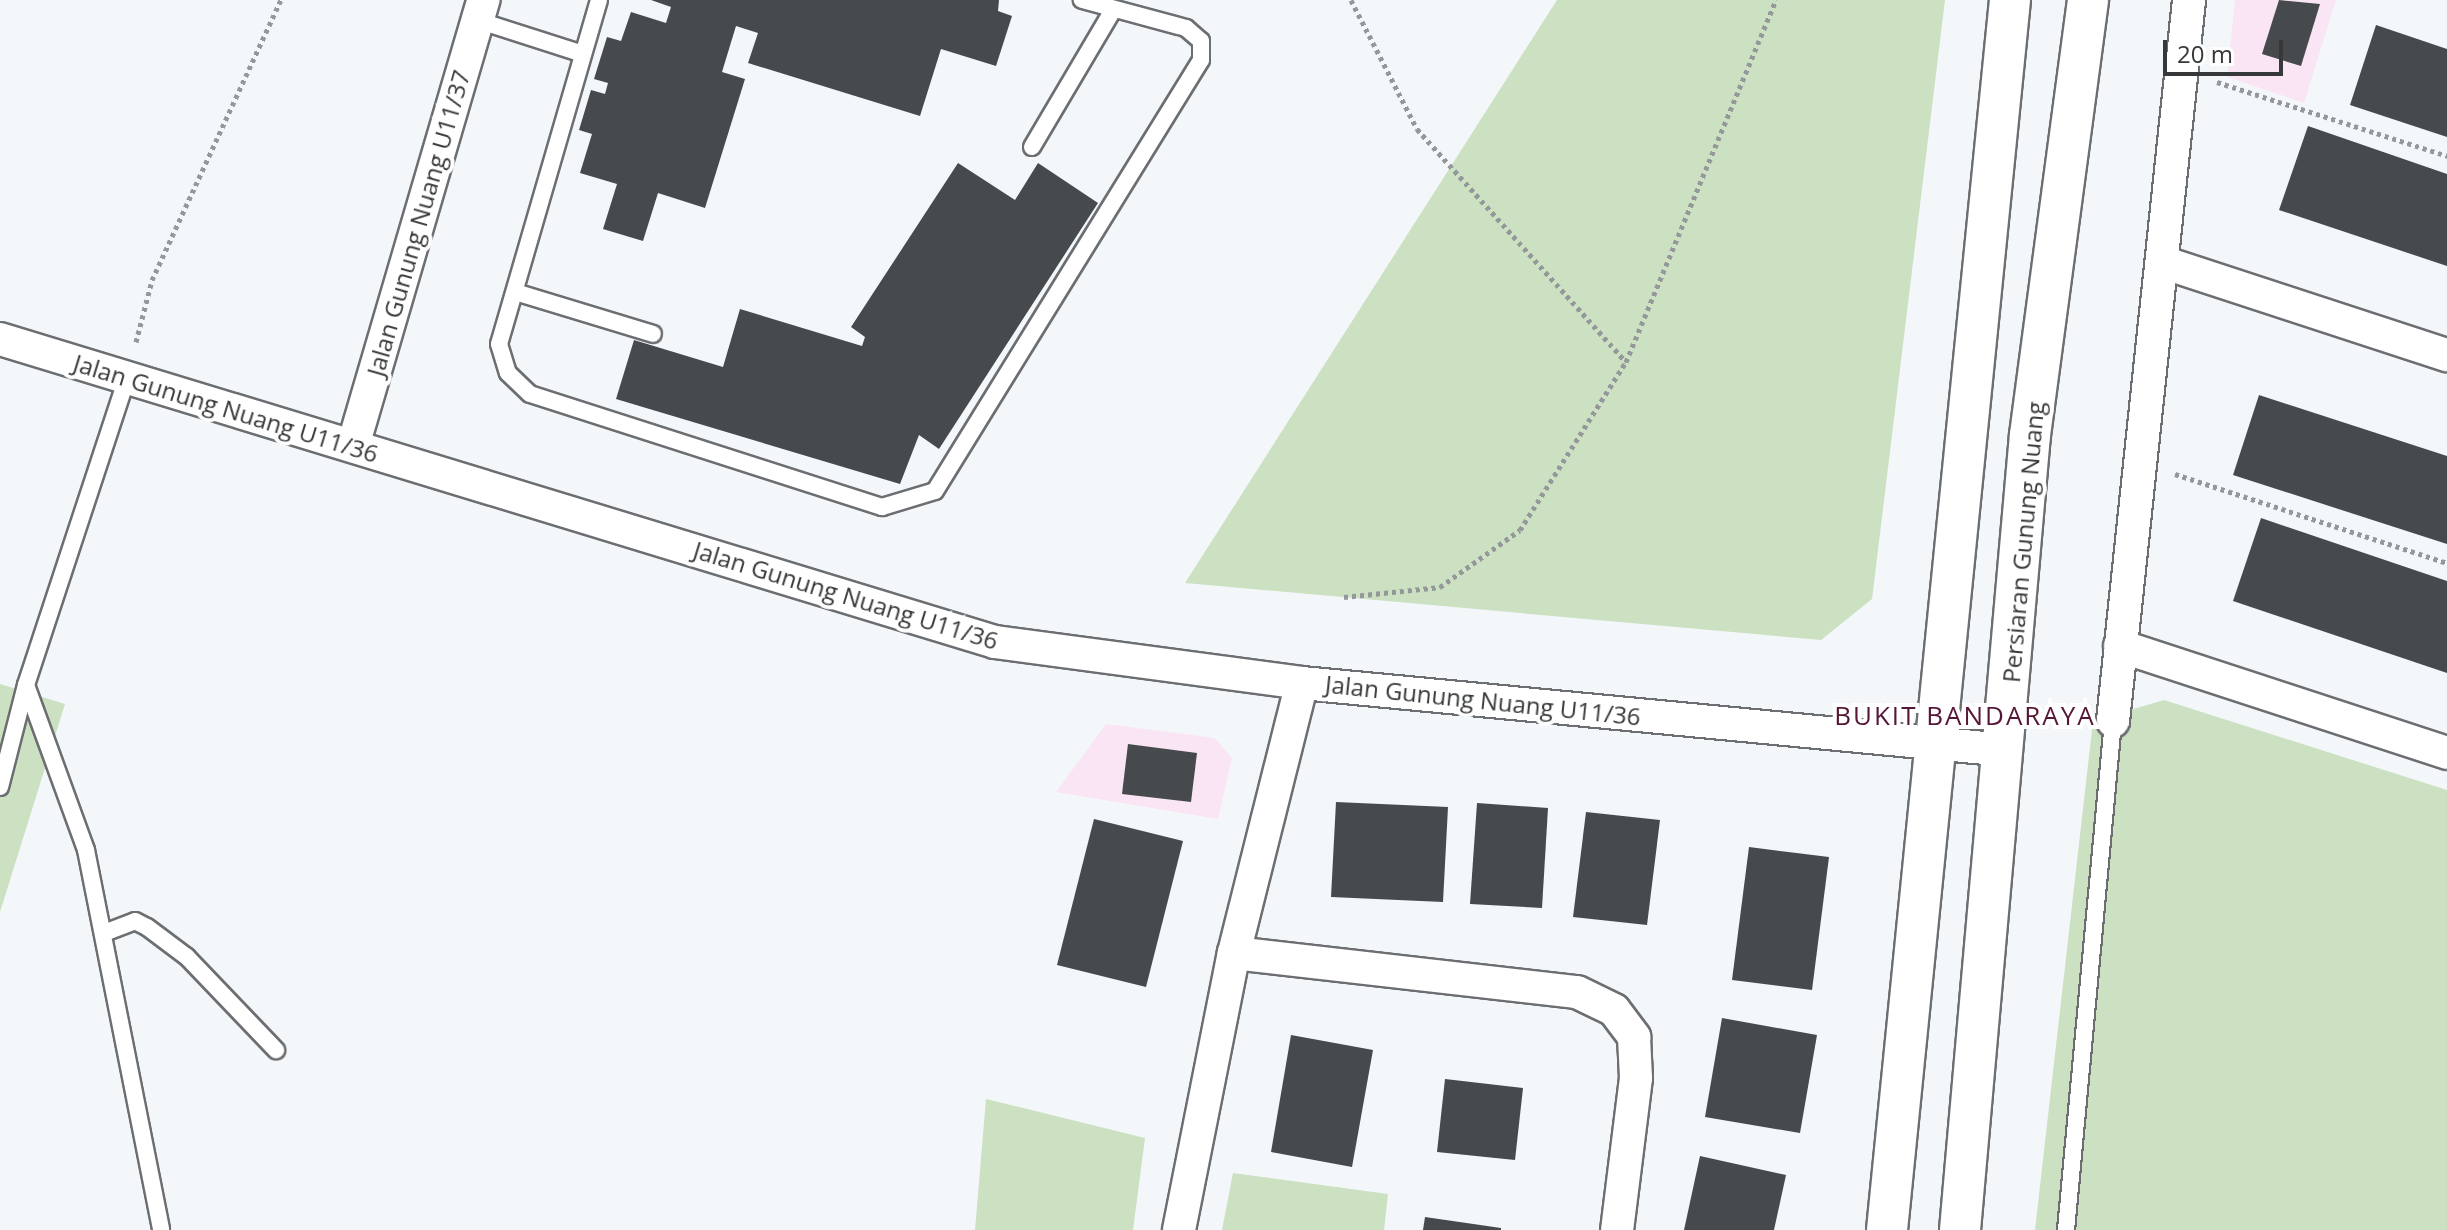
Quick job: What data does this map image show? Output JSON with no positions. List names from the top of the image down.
{
  "streets": {
    "street": ["Jalan Gunung Nuang U11/37", "Jalan Gunung Nuang U11/36", "Persiaran Gunung Nuang"]
  },
  "crossings": [
    ["Jalan Gunung Nuang U11/37", "Jalan Gunung Nuang U11/36"],
    ["Jalan Gunung Nuang U11/36", "Persiaran Gunung Nuang"]
  ],
  "districts": ["BUKIT BANDARAYA"],
  "scale_bar": "20 m"
}
